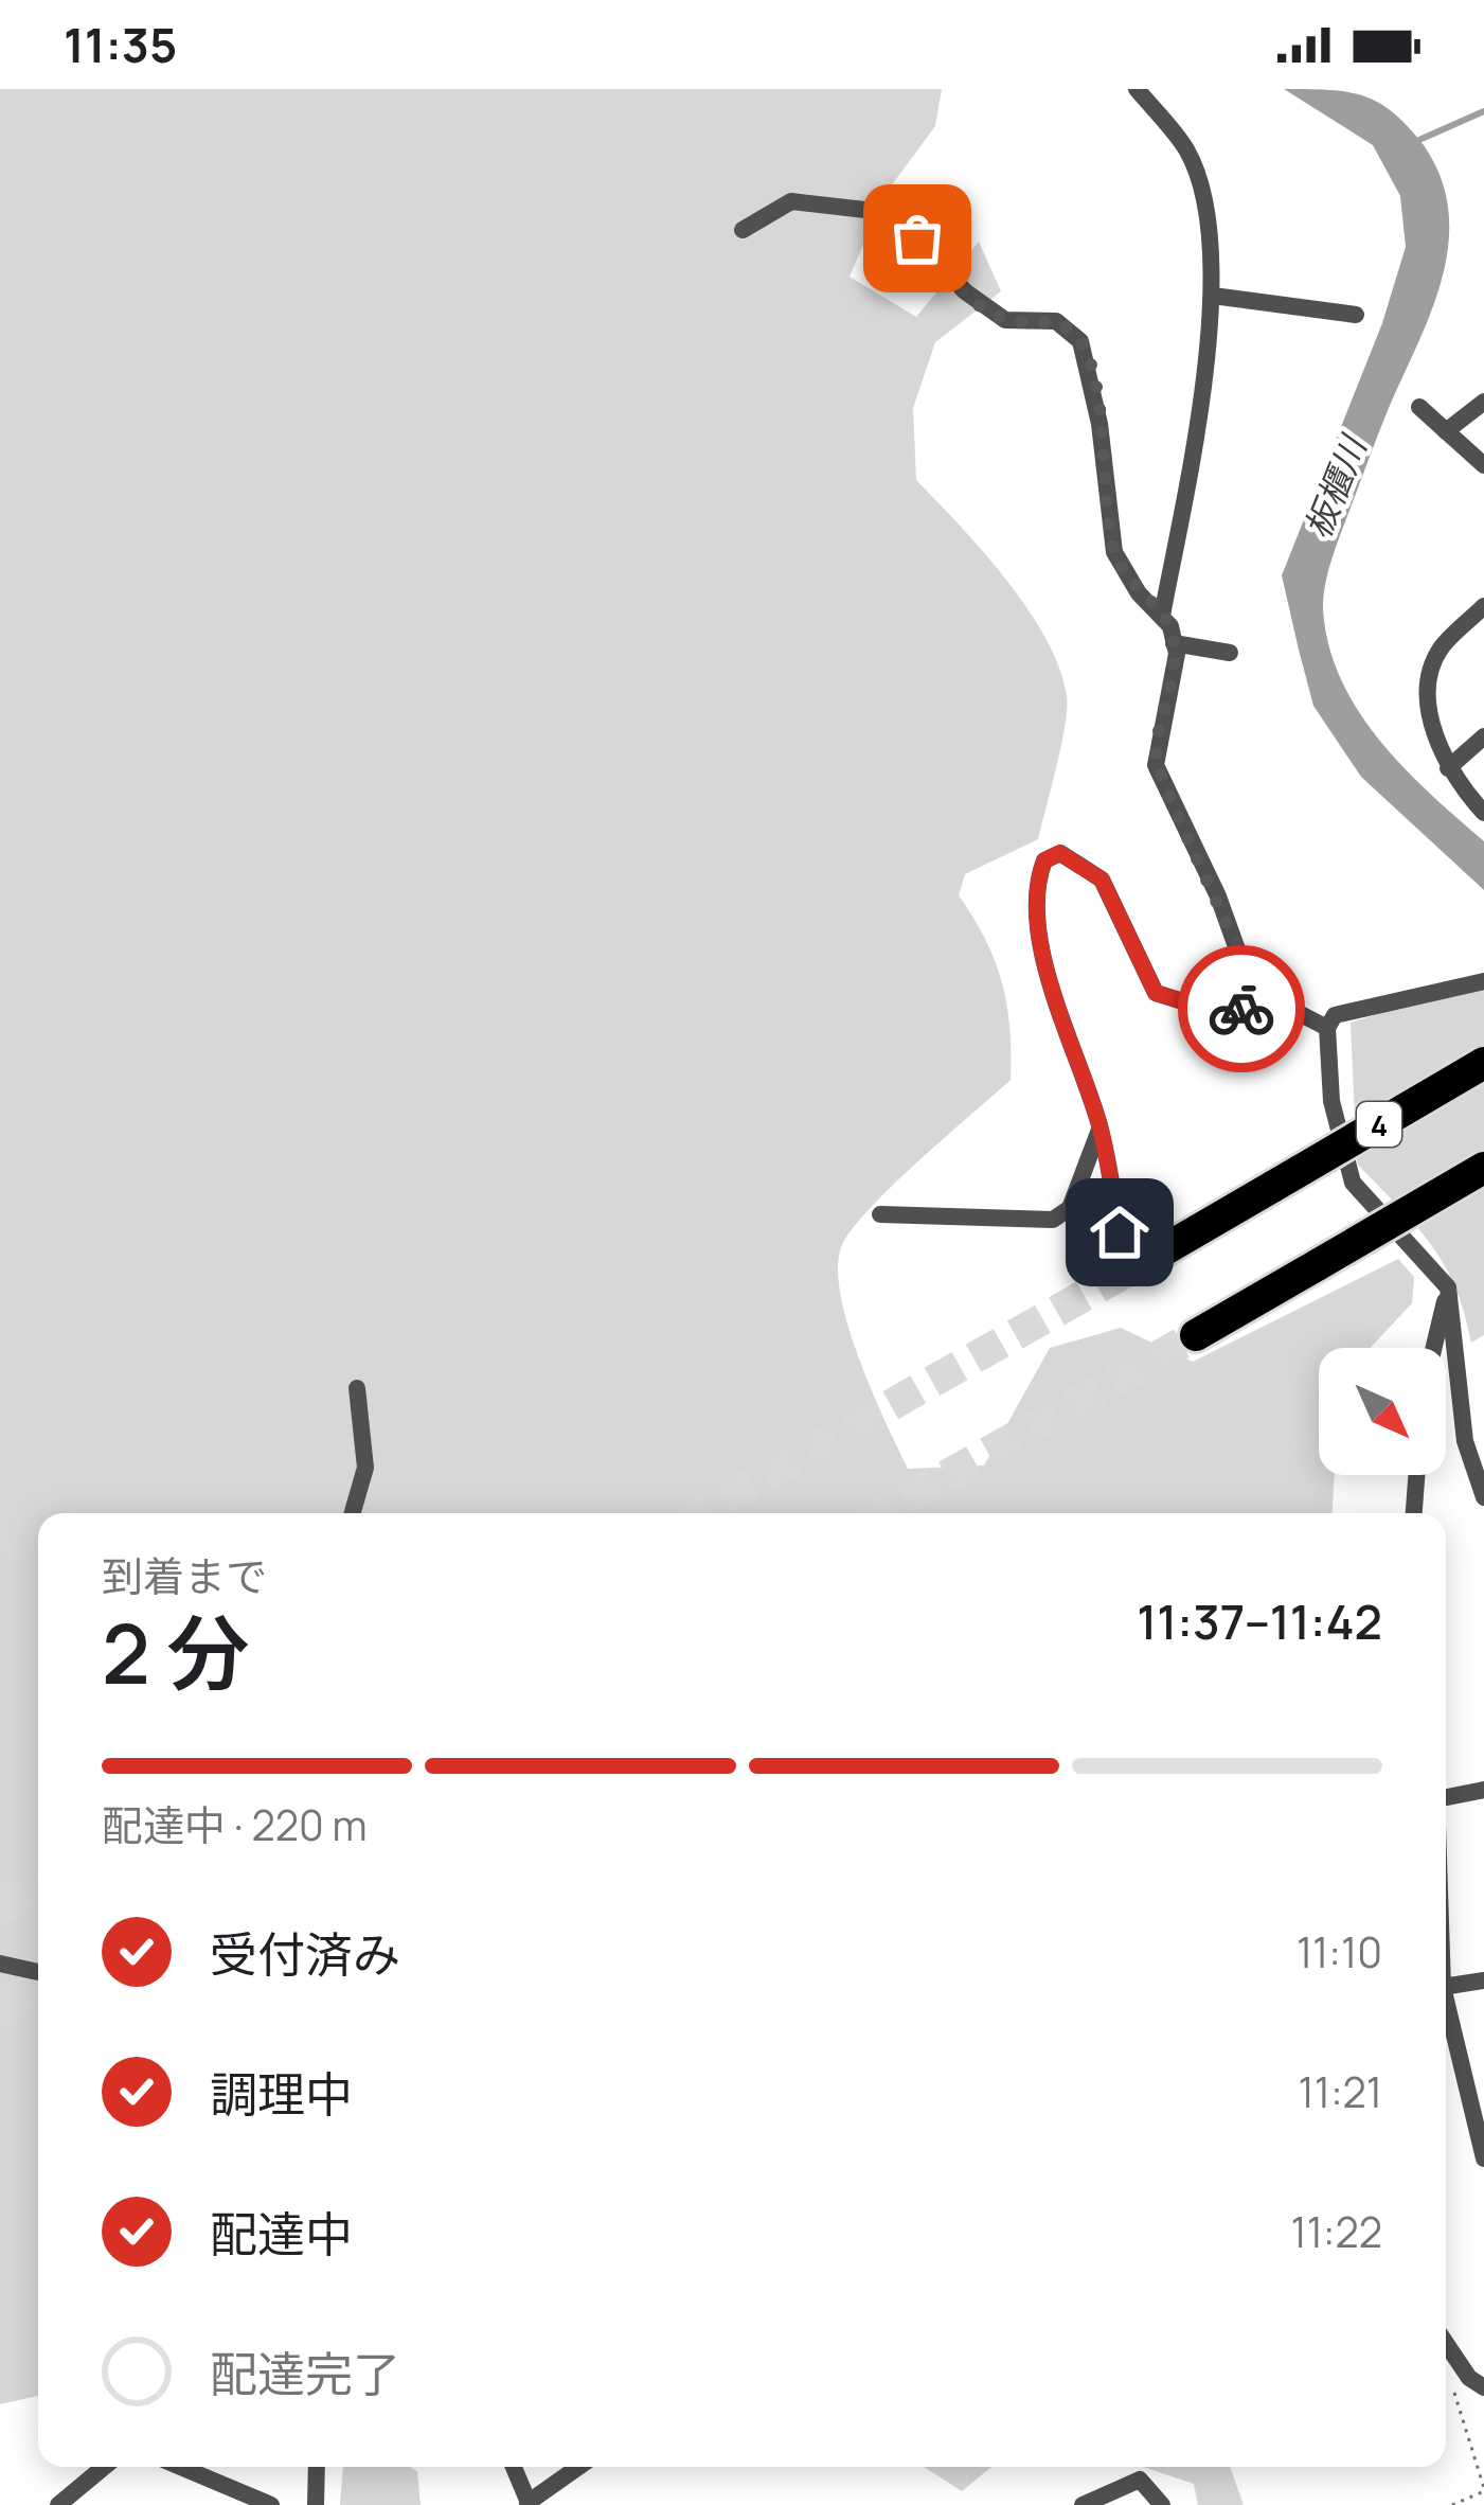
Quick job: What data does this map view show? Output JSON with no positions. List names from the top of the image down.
{
  "streets": {
    "highway": ["4"]
  },
  "water": ["板櫃川"],
  "north": "bottom right",
  "page": {
    "status": "11:35",
    "heading": ["2 分", "到着まで", "11:37–11:42"],
    "bar": "配達中 · 220 m",
    "list": [
      ["受付済み", "11:10"],
      ["調理中", "11:21"],
      ["配達中", "11:22"],
      "配達完了"
    ]
  }
}
